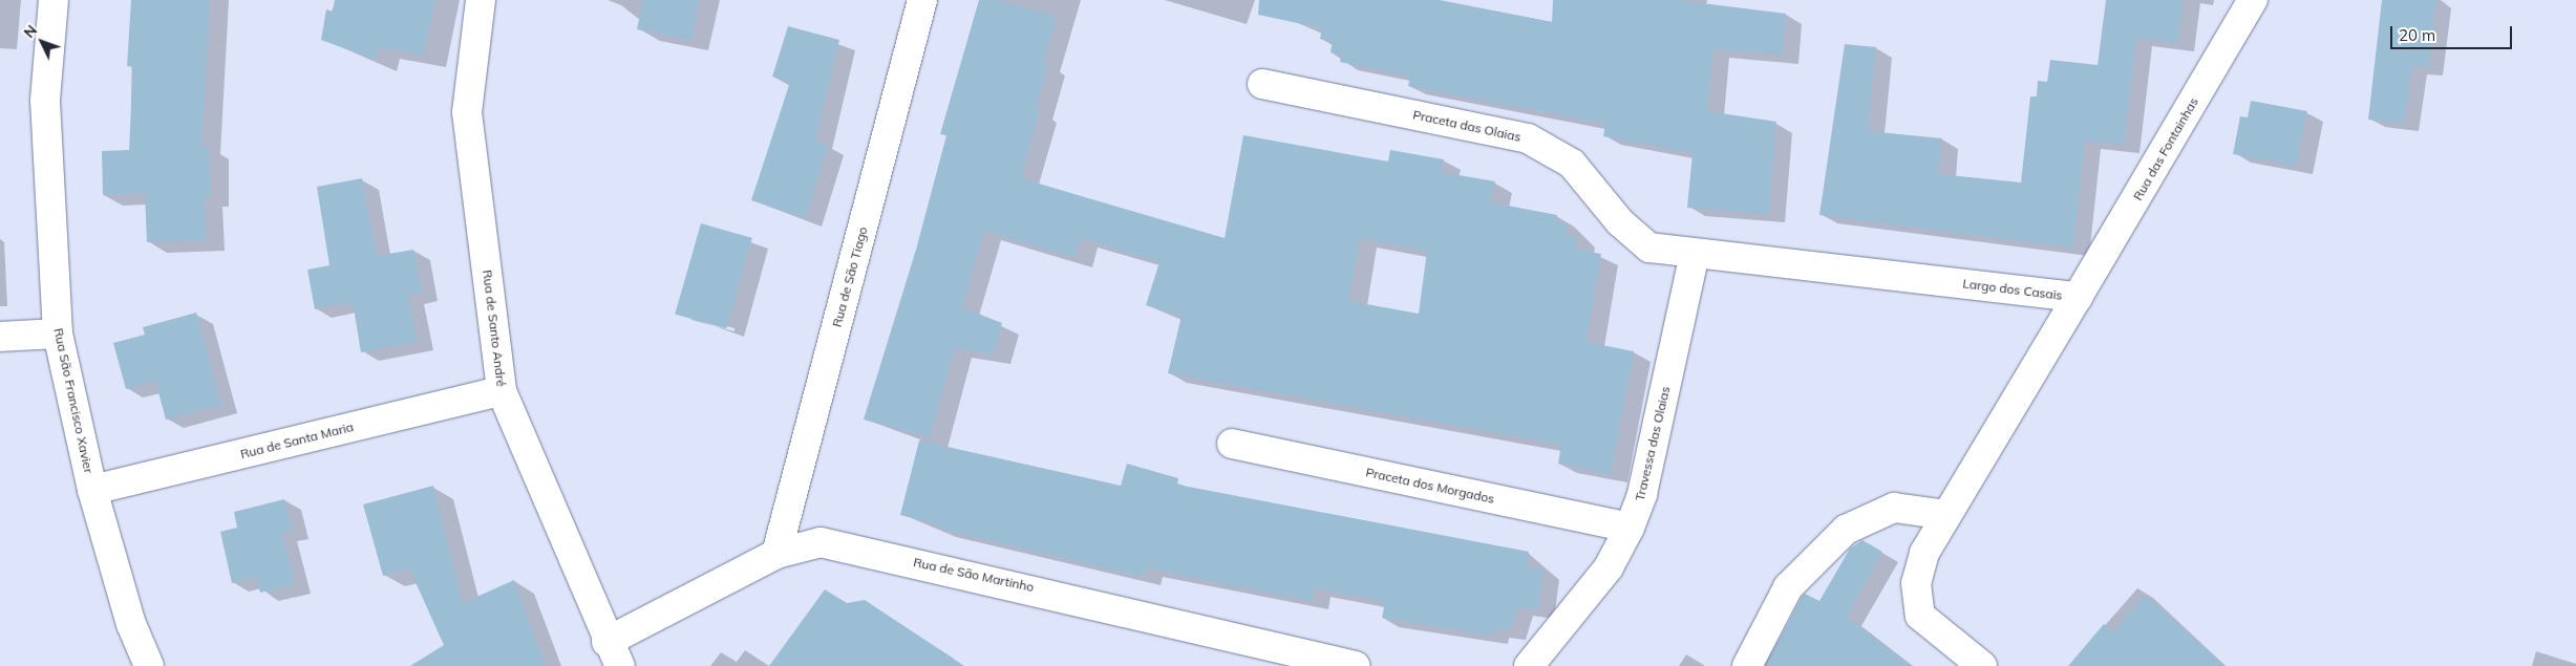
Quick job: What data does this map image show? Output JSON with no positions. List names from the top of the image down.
{
  "streets": {
    "street": [
      "Praceta das Olaias",
      "Rua das Fontainhas",
      "Rua de São Tiago",
      "Largo dos Casais",
      "Rua de Santo André",
      "Rua São Francisco Xavier",
      "Rua de Santa Maria",
      "Travessa das Olaias",
      "Praceta dos Morgados",
      "Rua de São Martinho"
    ]
  },
  "crossings": [
    ["Praceta das Olaias", "Largo dos Casais"],
    ["Praceta das Olaias", "Travessa das Olaias"],
    ["Rua das Fontainhas", "Largo dos Casais"],
    ["Rua de São Tiago", "Rua de São Martinho"],
    ["Largo dos Casais", "Travessa das Olaias"],
    ["Rua de Santo André", "Rua de Santa Maria"],
    ["Rua de Santo André", "Rua de São Martinho"],
    ["Rua São Francisco Xavier", "Rua de Santa Maria"],
    ["Travessa das Olaias", "Praceta dos Morgados"]
  ],
  "scale_bar": "20 m",
  "north": "top left"
}
